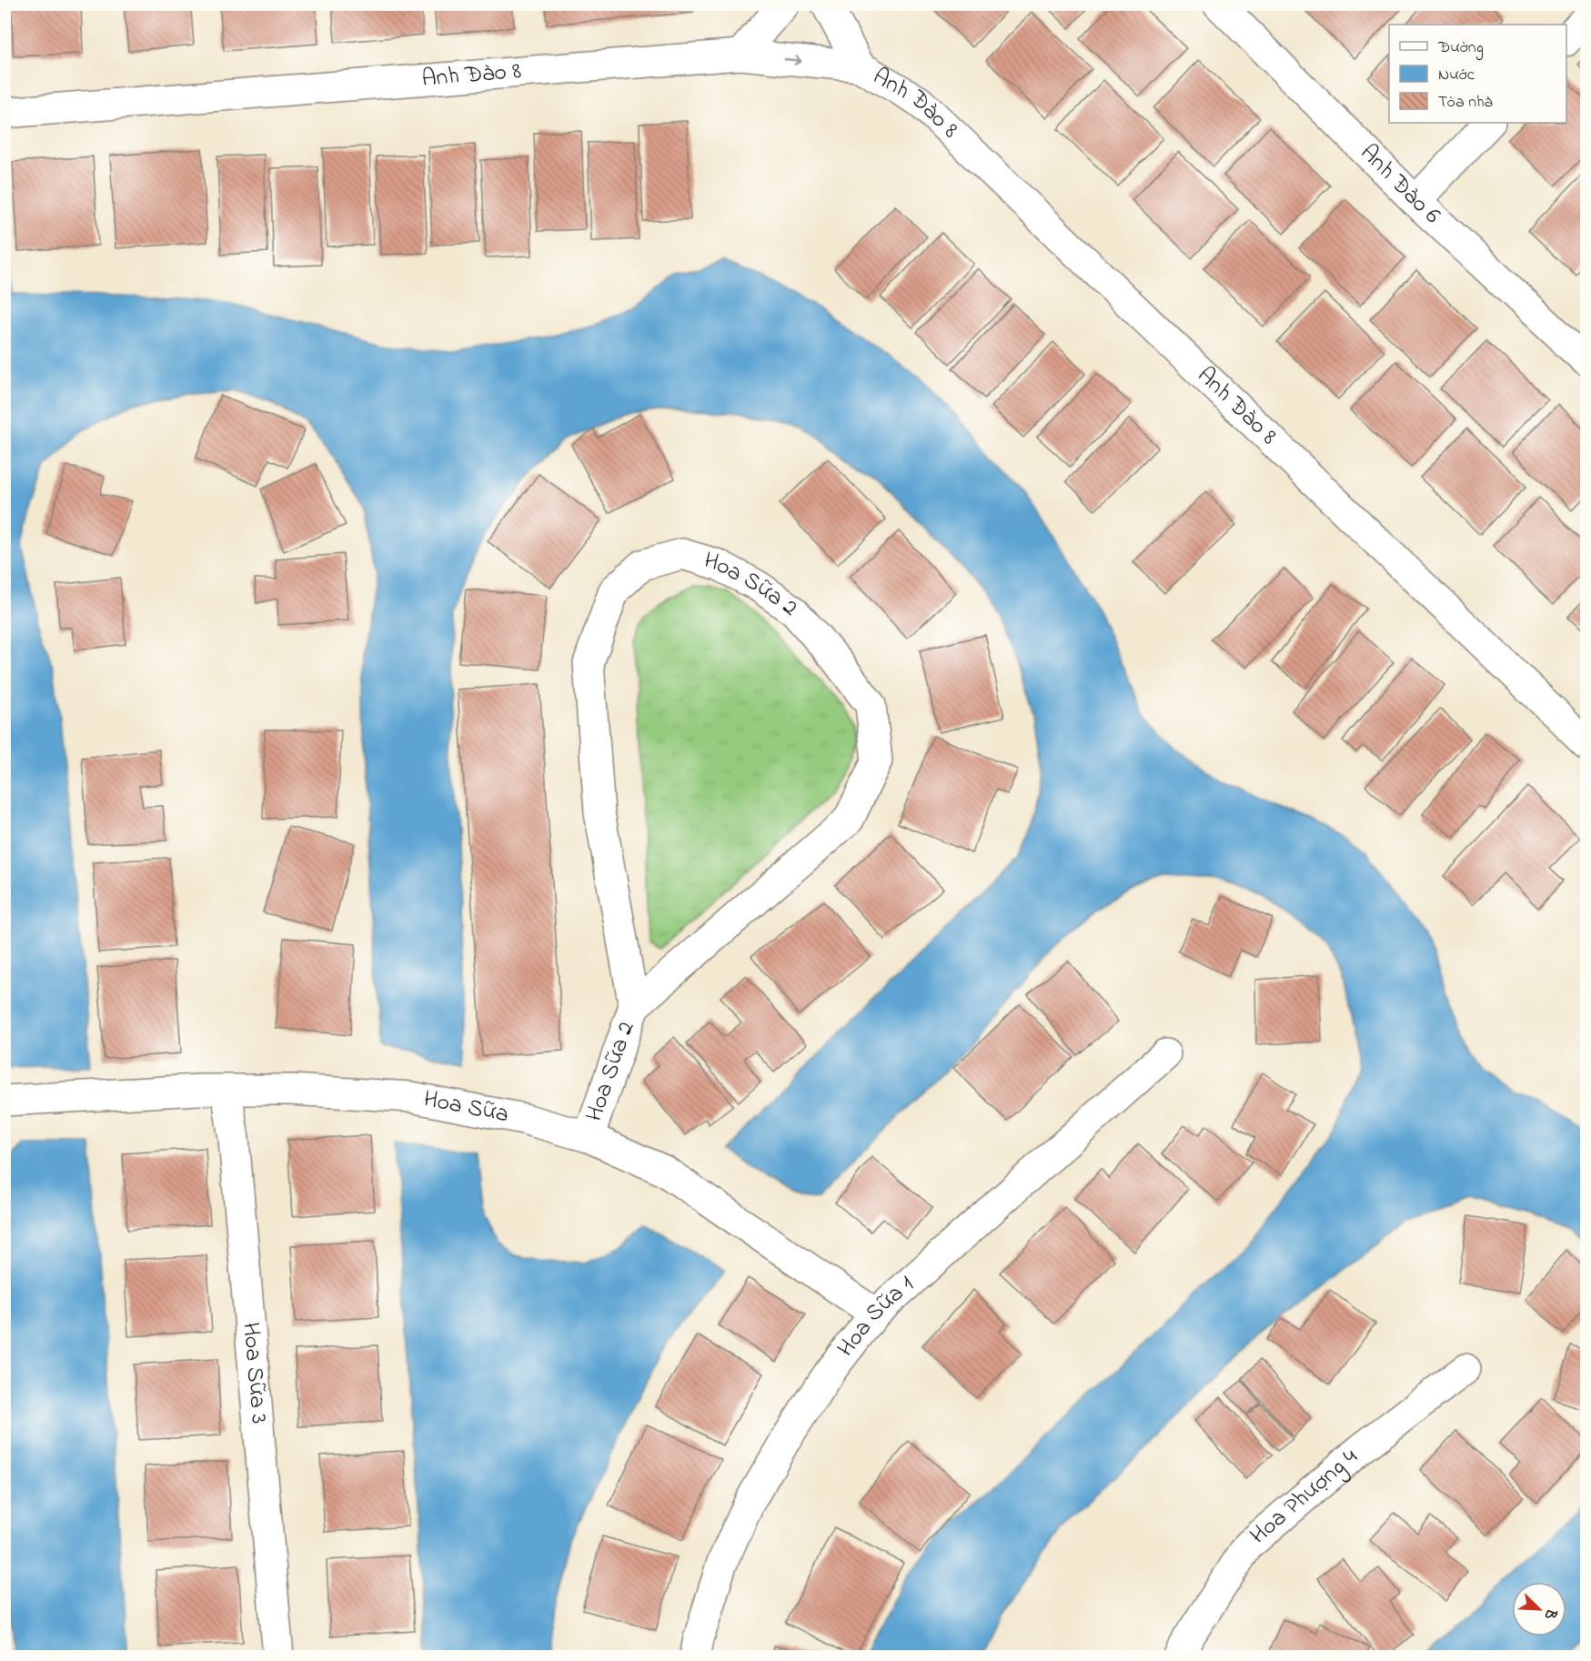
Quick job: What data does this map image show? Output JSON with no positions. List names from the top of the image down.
{
  "streets": {
    "street": [
      "Anh Đào 8",
      "Anh Đào 6",
      "Hoa Sữa 2",
      "Hoa Sữa",
      "Hoa Sữa 1",
      "Hoa Sữa 3",
      "Hoa Phượng 4"
    ]
  },
  "crossings": [
    ["Hoa Sữa 2", "Hoa Sữa"],
    ["Hoa Sữa", "Hoa Sữa 1"],
    ["Hoa Sữa", "Hoa Sữa 3"]
  ],
  "legend": ["Đường", "Nước", "Tòa nhà"],
  "north": "bottom right"
}
